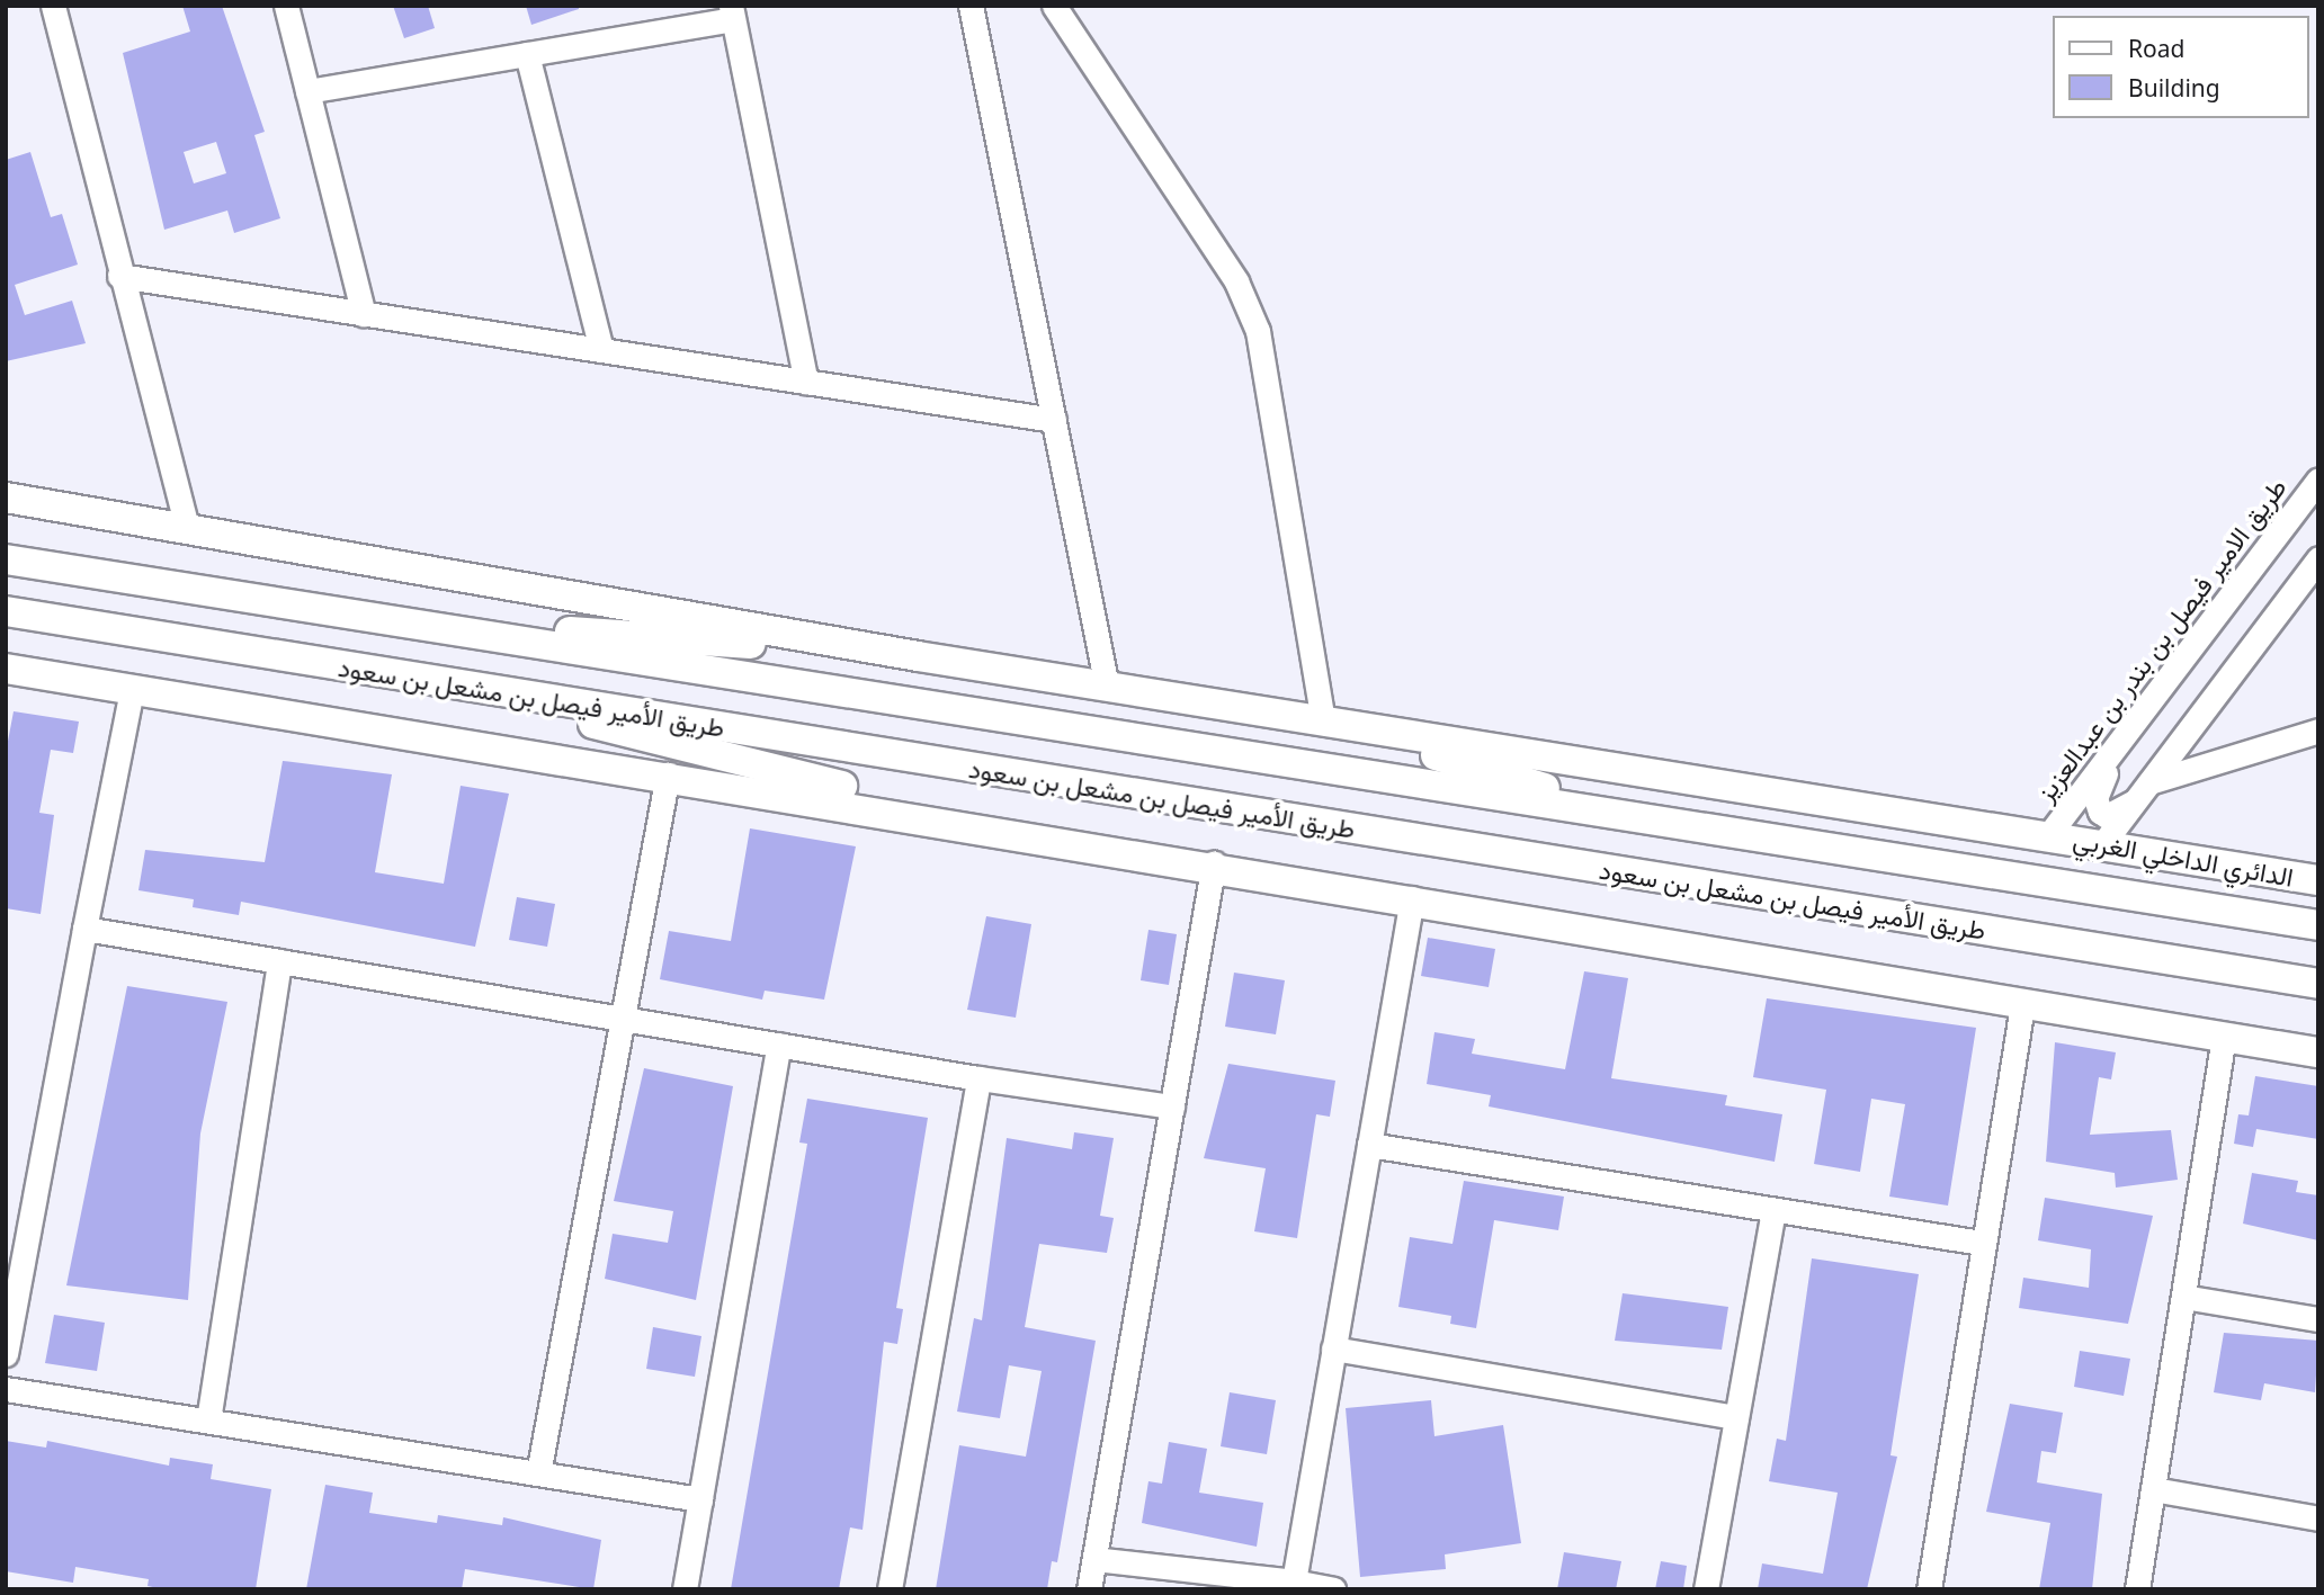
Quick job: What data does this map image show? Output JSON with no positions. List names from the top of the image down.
{
  "streets": {
    "main road": ["طريق الأمير فيصل بن مشعل بن سعود", "الدائري الداخلي الغربي"],
    "street": ["طريق الامير فيصل بن بندر بن عبدالعزيز"]
  },
  "crossings": [
    ["طريق الامير فيصل بن بندر بن عبدالعزيز", "الدائري الداخلي الغربي"]
  ],
  "legend": ["Road", "Building"]
}
